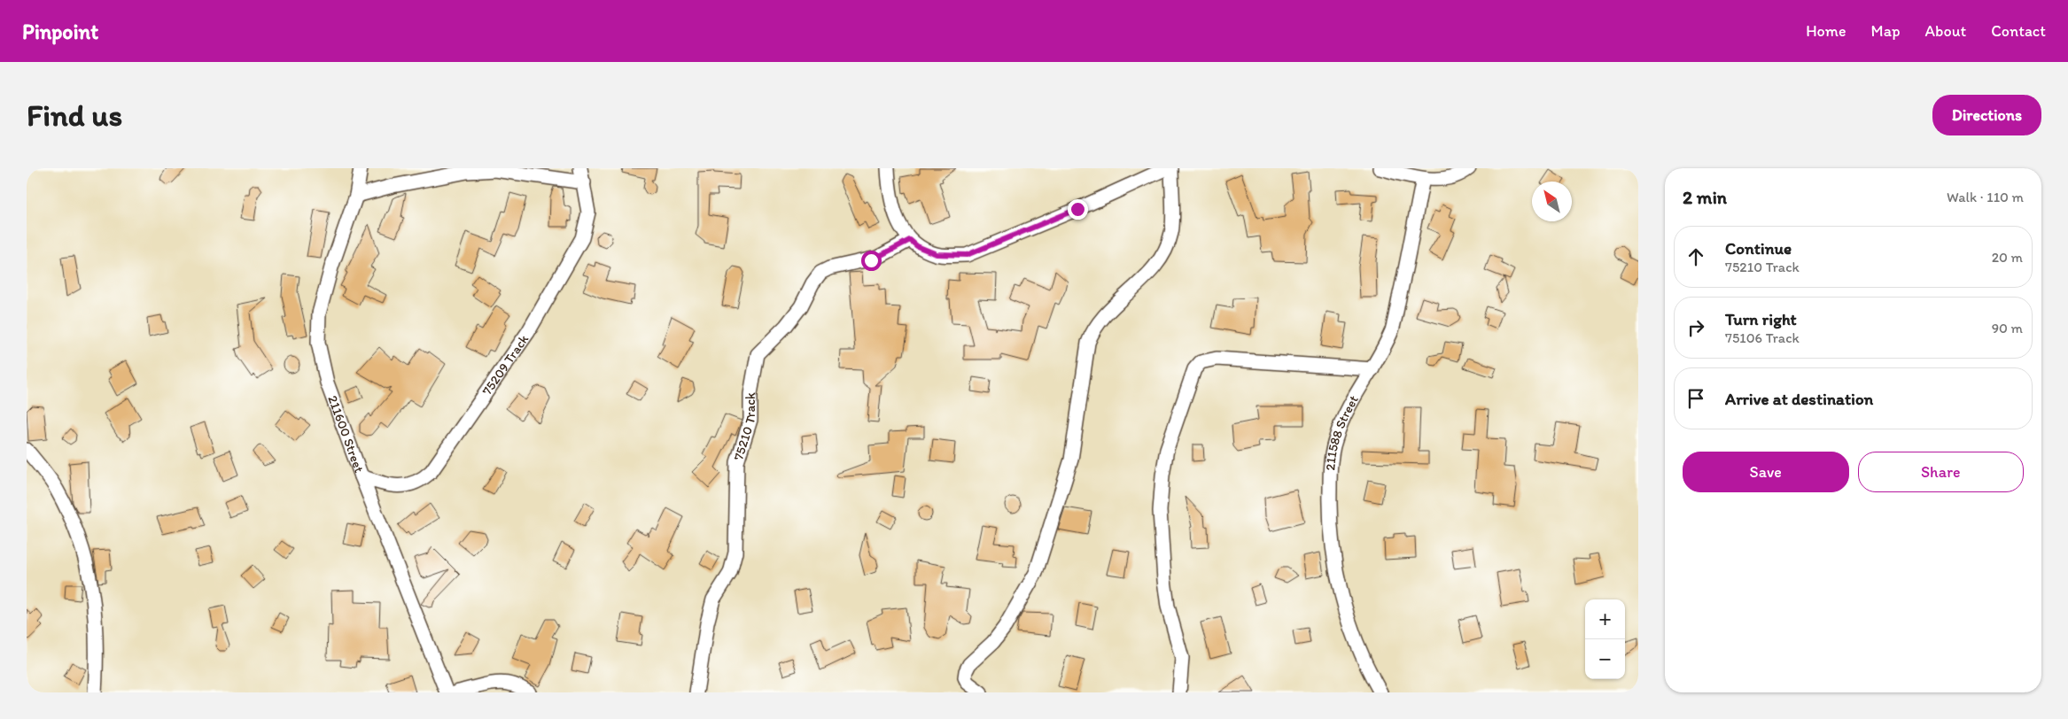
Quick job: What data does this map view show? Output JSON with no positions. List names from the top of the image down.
{
  "streets": {
    "street": [
      "75209 Track",
      "75210 Track",
      "211600 Street",
      "211588 Street"
    ]
  },
  "crossings": [
    ["75209 Track", "211600 Street"]
  ],
  "north": "top left",
  "page": {
    "header": "Pinpoint",
    "nav": [
      "Home",
      "Map",
      "About",
      "Contact"
    ],
    "buttons": [
      "Directions",
      ["Save", "Share"]
    ],
    "title": "Find us",
    "heading": ["2 min", "Walk · 110 m"],
    "list": [
      ["Continue", "75210 Track", "20 m"],
      ["Turn right", "75106 Track", "90 m"],
      "Arrive at destination"
    ],
    "map_buttons": ["+", "−"]
  }
}
